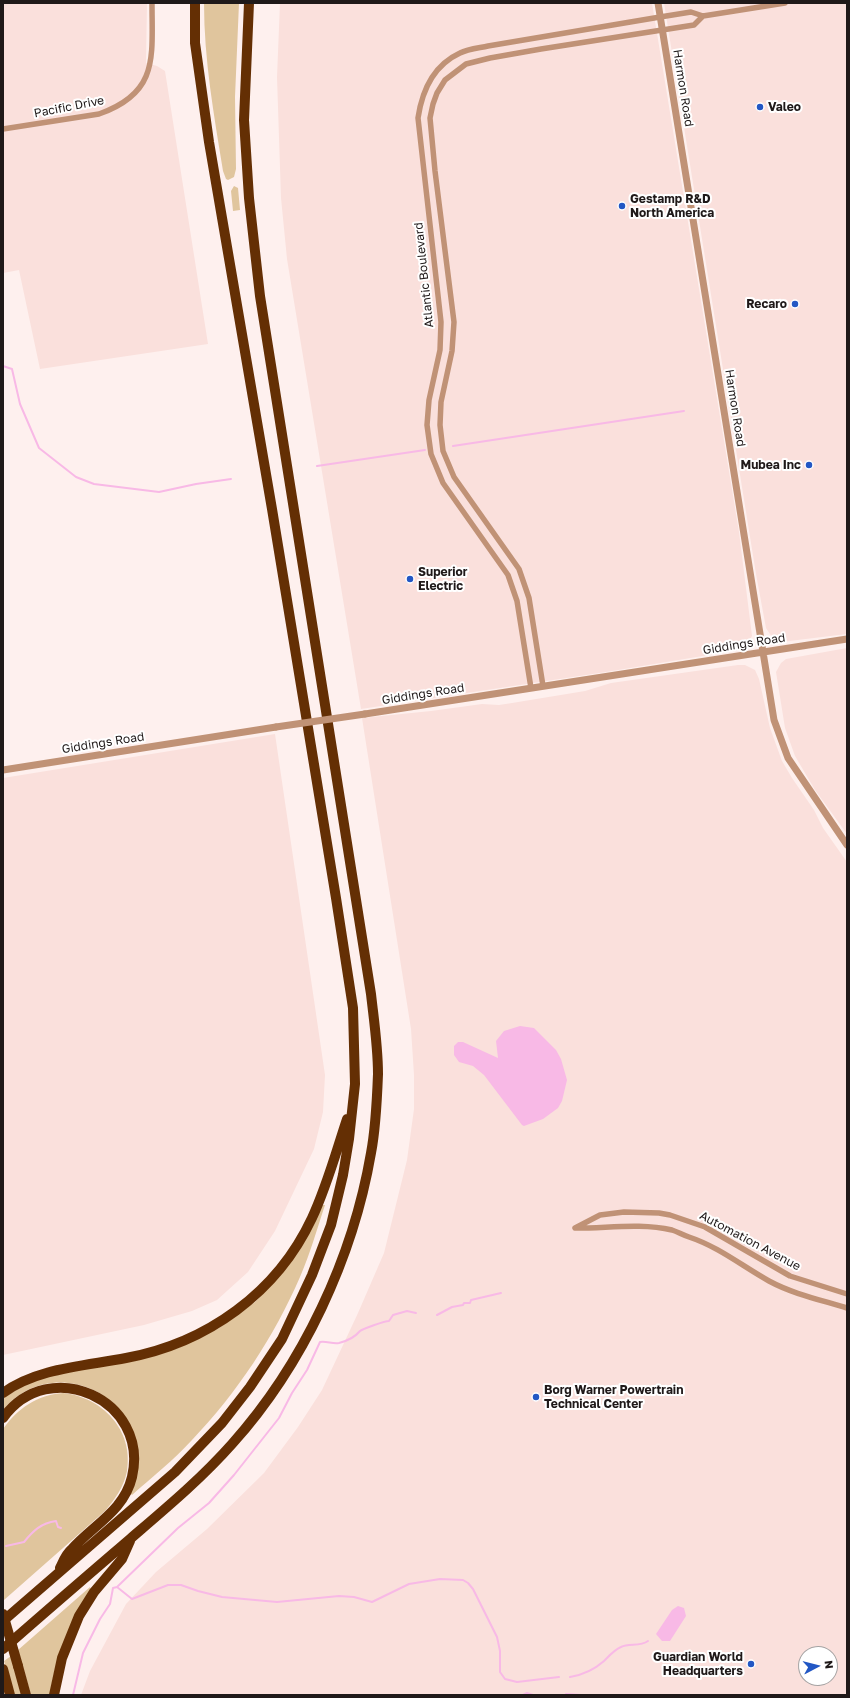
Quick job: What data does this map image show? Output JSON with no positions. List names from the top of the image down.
{
  "streets": {
    "street": [
      "Harmon Road",
      "Pacific Drive",
      "Atlantic Boulevard",
      "Giddings Road",
      "Automation Avenue"
    ]
  },
  "crossings": [
    ["Harmon Road", "Atlantic Boulevard"],
    ["Harmon Road", "Giddings Road"],
    ["Atlantic Boulevard", "Giddings Road"]
  ],
  "places": [
    "Valeo",
    "Gestamp R&D North America",
    "Recaro",
    "Mubea Inc",
    "Superior Electric",
    "Borg Warner Powertrain Technical Center",
    "Guardian World Headquarters"
  ],
  "north": "right"
}
